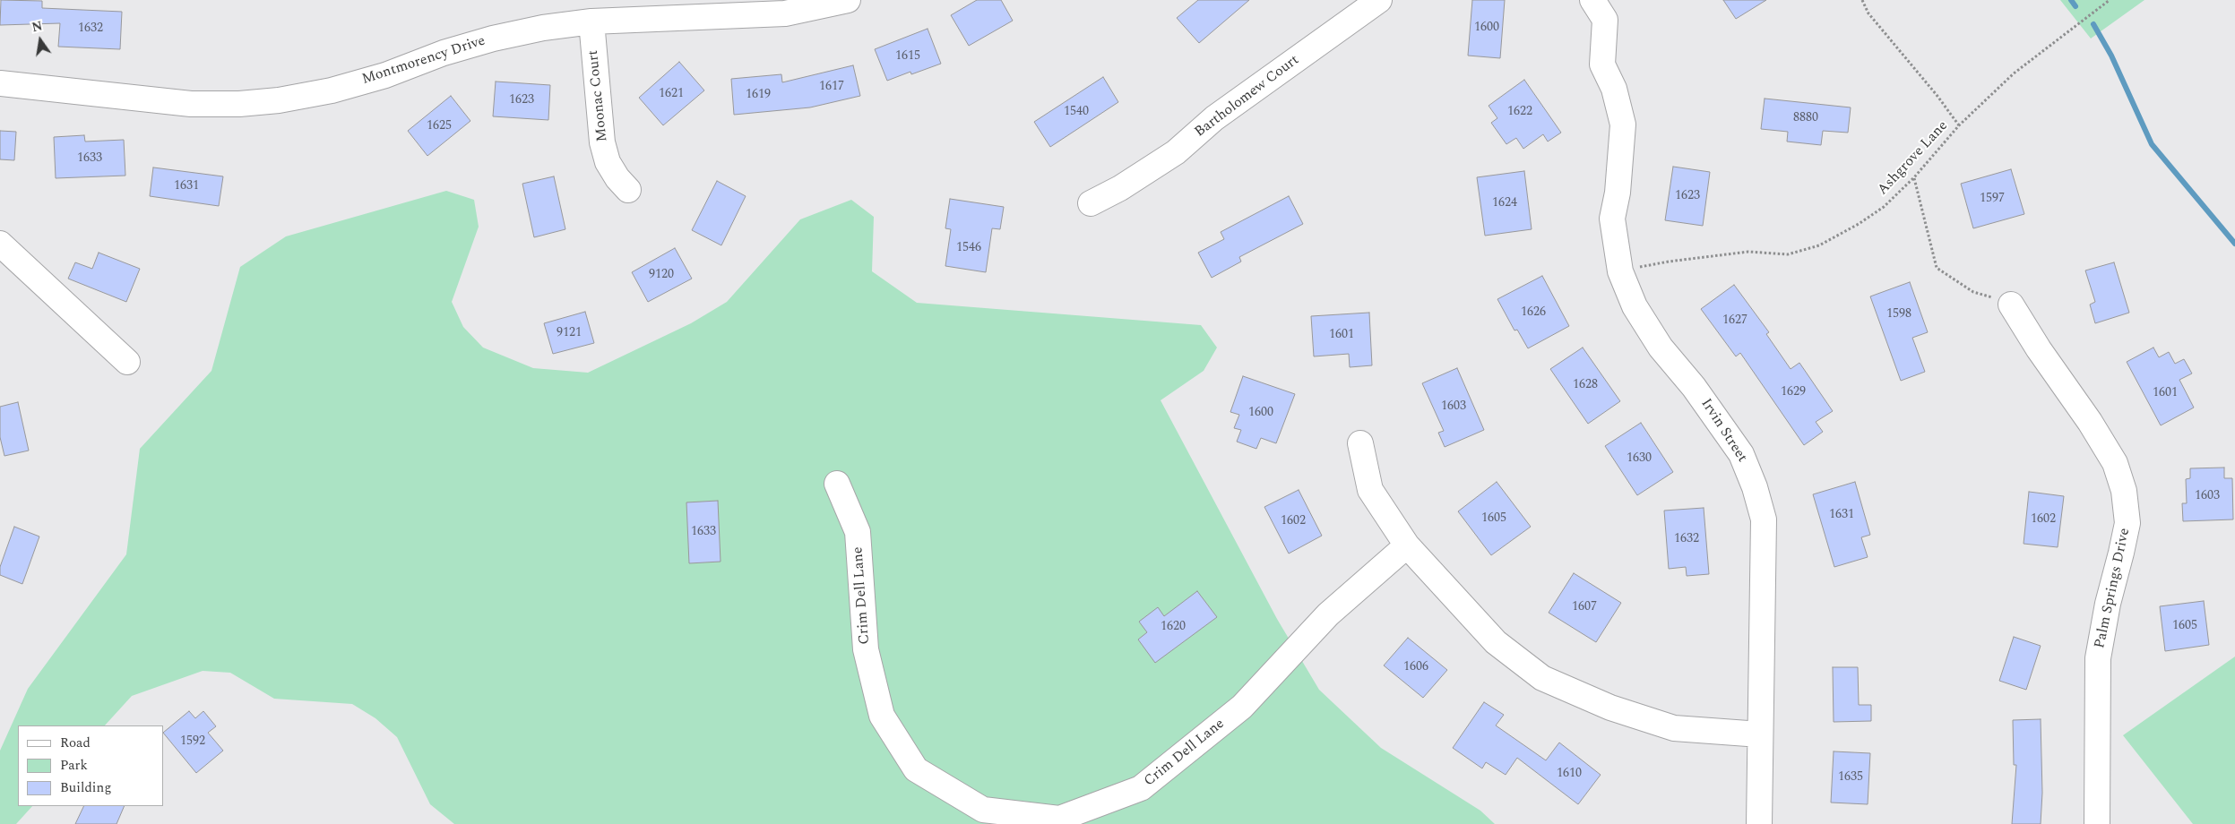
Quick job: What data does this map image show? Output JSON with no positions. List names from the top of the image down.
{
  "streets": {
    "street": [
      "Montmorency Drive",
      "Moonac Court",
      "Bartholomew Court",
      "Irvin Street",
      "Palm Springs Drive",
      "Crim Dell Lane"
    ],
    "path": ["Ashgrove Lane"]
  },
  "crossings": [
    ["Montmorency Drive", "Moonac Court"],
    ["Ashgrove Lane", "Irvin Street"]
  ],
  "house_numbers": [
    "1600",
    "1632",
    "1615",
    "1617",
    "1621",
    "1619",
    "1623",
    "1540",
    "1622",
    "8880",
    "1625",
    "1633",
    "1631",
    "1623",
    "1597",
    "1624",
    "1546",
    "9120",
    "1626",
    "1598",
    "1627",
    "9121",
    "1601",
    "1628",
    "1629",
    "1601",
    "1603",
    "1600",
    "1630",
    "1603",
    "1631",
    "1605",
    "1602",
    "1602",
    "1633",
    "1632",
    "1607",
    "1605",
    "1620",
    "1606",
    "1592",
    "1610",
    "1635"
  ],
  "legend": ["Road", "Park", "Building"],
  "north": "top"
}
